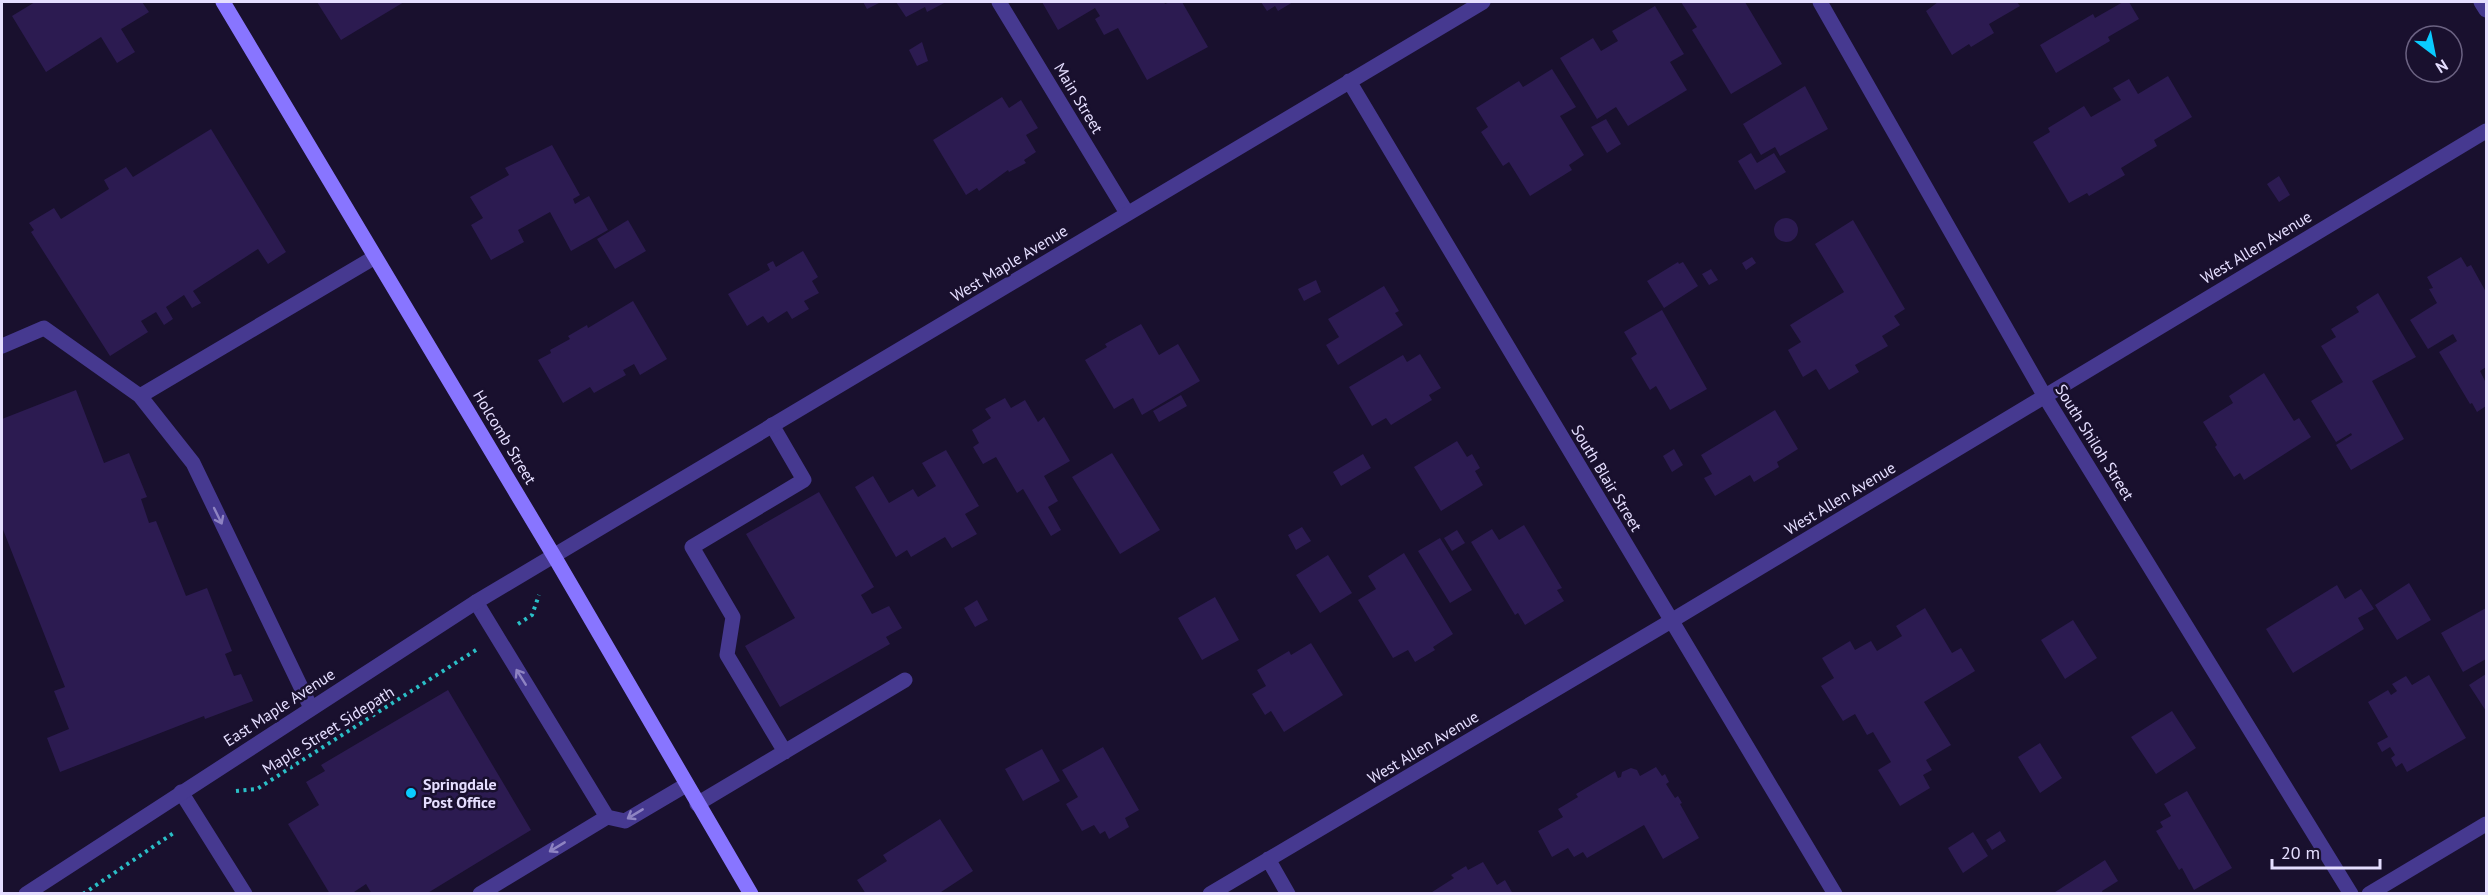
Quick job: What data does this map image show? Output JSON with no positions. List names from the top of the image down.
{
  "streets": {
    "street": [
      "Main Street",
      "West Allen Avenue",
      "West Maple Avenue",
      "Holcomb Street",
      "South Shiloh Street",
      "South Blair Street",
      "East Maple Avenue"
    ],
    "path": ["Maple Street Sidepath"]
  },
  "crossings": [
    ["Main Street", "West Maple Avenue"],
    ["West Allen Avenue", "South Shiloh Street"],
    ["West Allen Avenue", "South Blair Street"],
    ["West Maple Avenue", "Holcomb Street"],
    ["West Maple Avenue", "South Blair Street"],
    ["West Maple Avenue", "East Maple Avenue"],
    ["West Maple Avenue", "Maple Street Sidepath"],
    ["Holcomb Street", "East Maple Avenue"],
    ["Holcomb Street", "Maple Street Sidepath"],
    ["East Maple Avenue", "Maple Street Sidepath"]
  ],
  "places": ["Springdale Post Office"],
  "scale_bar": "20 m",
  "north": "bottom right"
}
